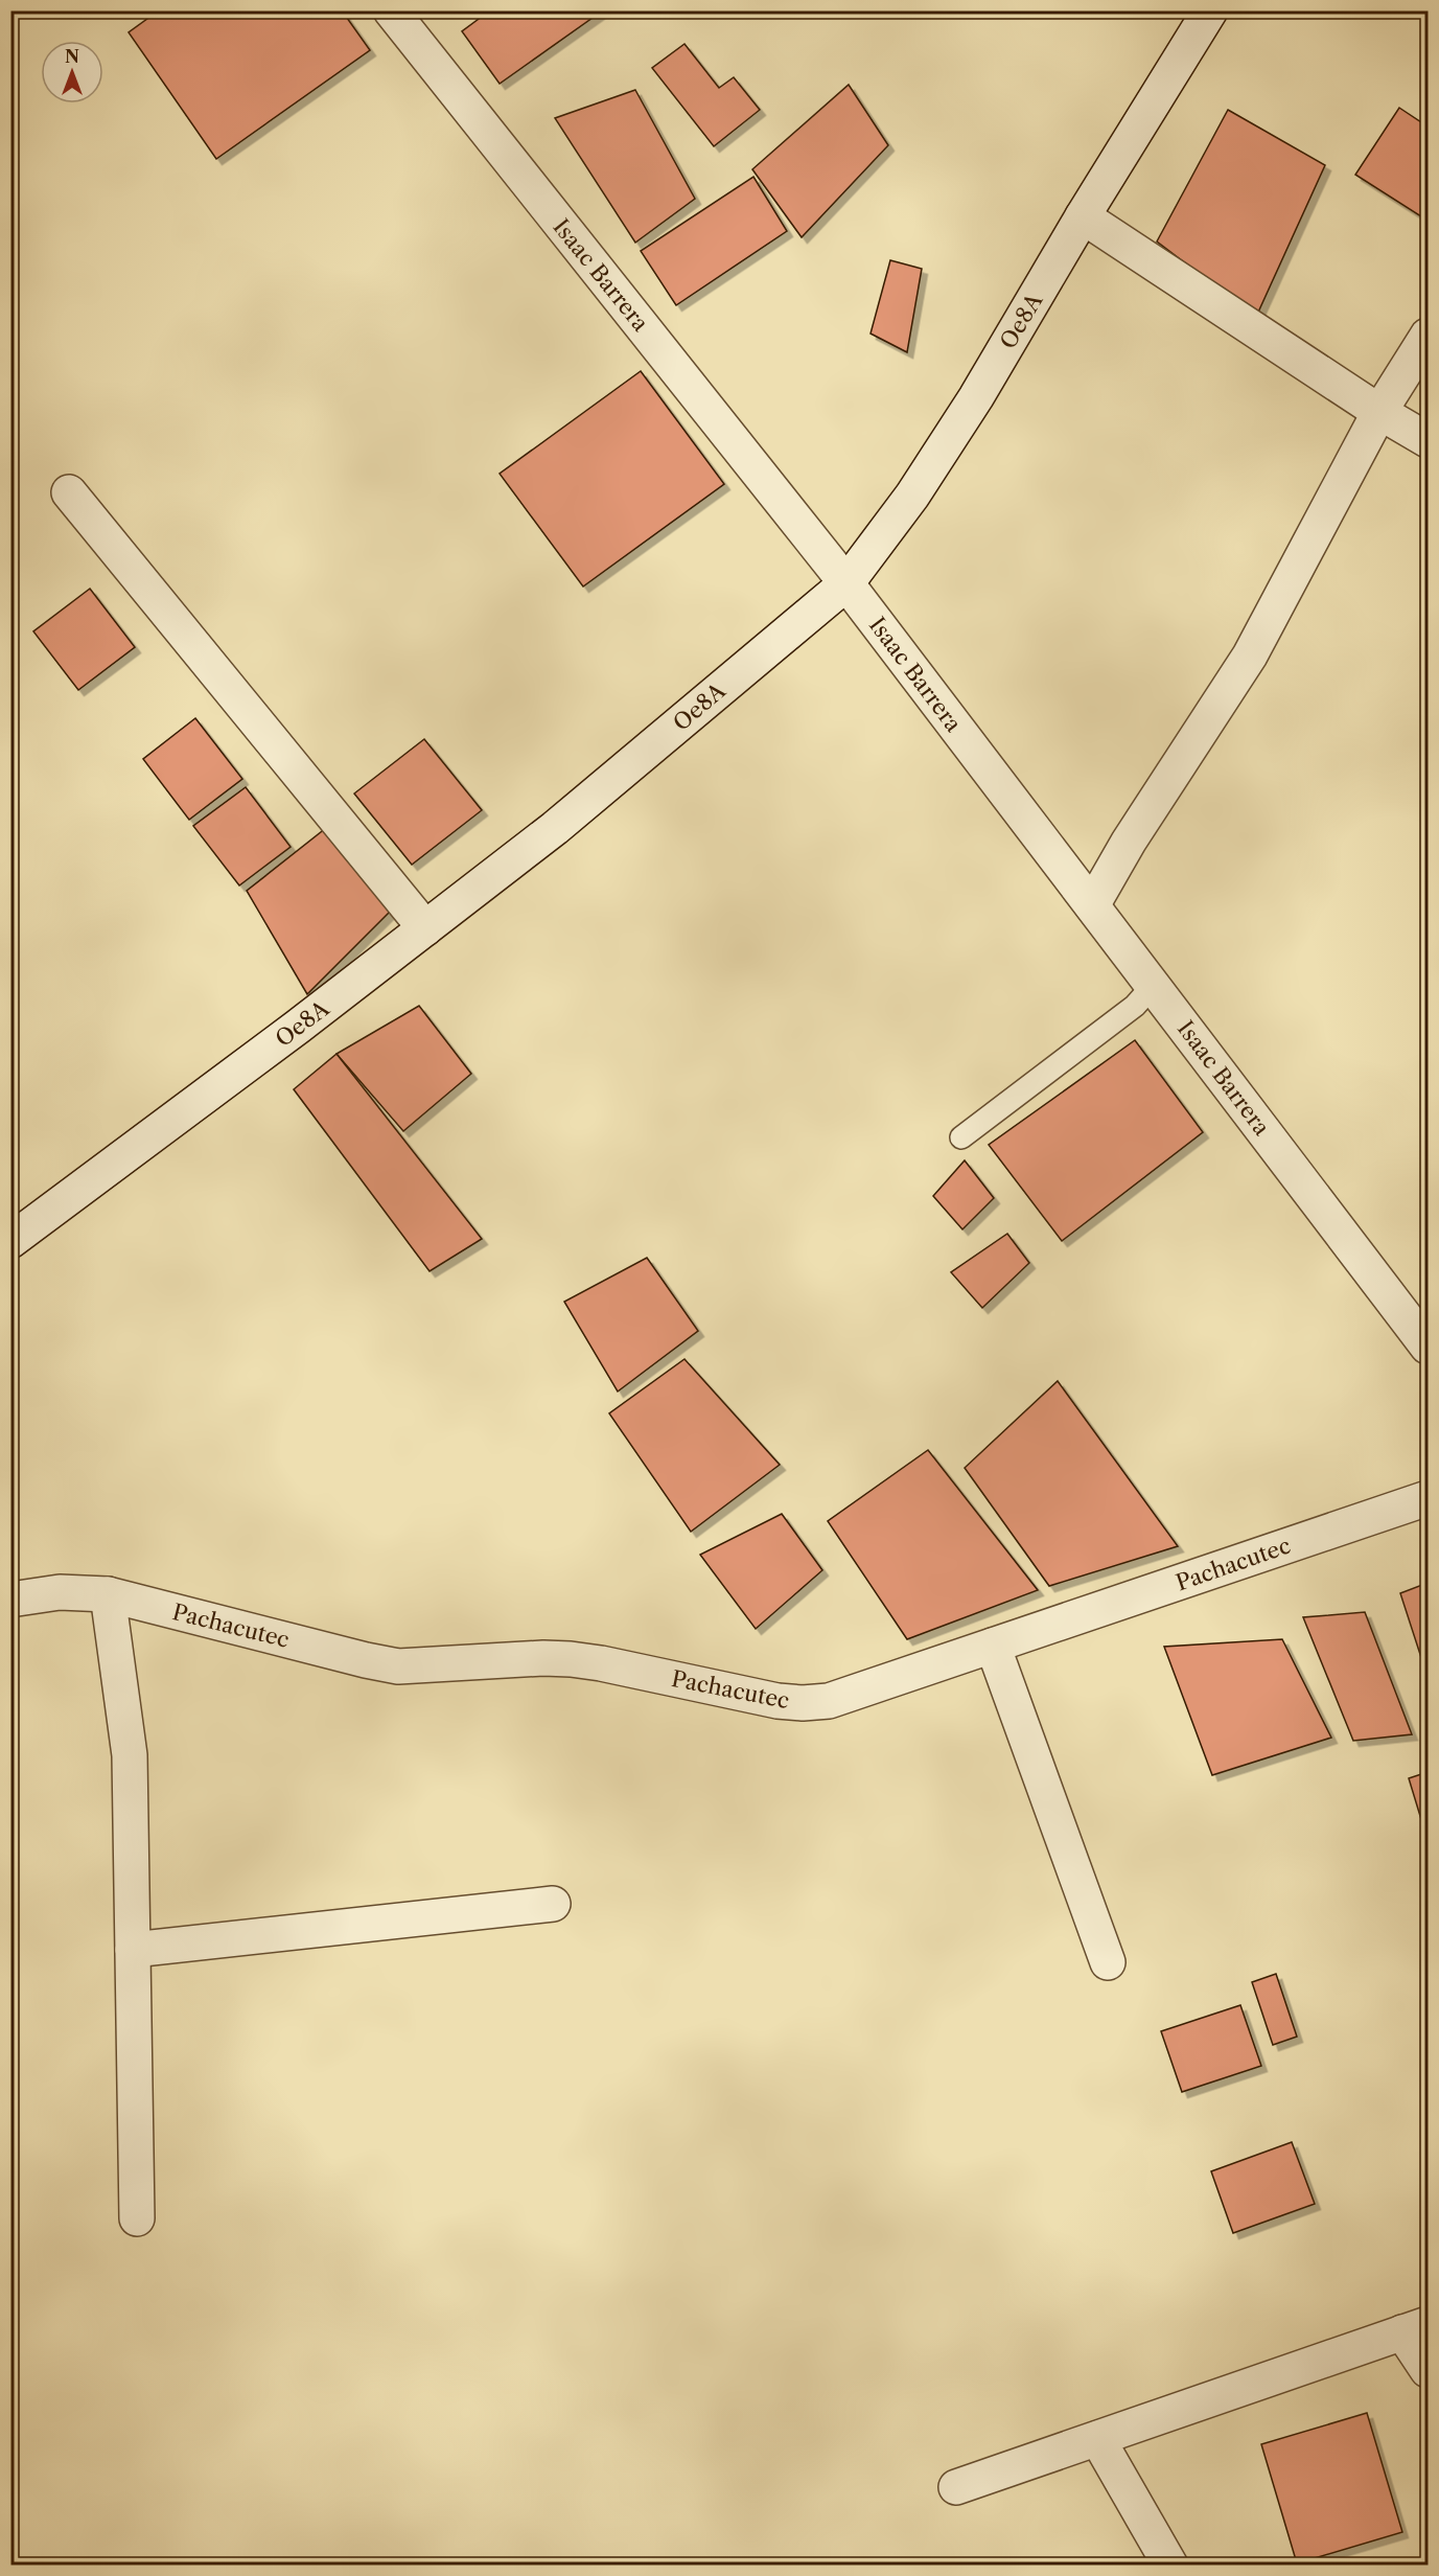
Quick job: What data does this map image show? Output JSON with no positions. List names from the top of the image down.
{
  "streets": {
    "street": ["Isaac Barrera", "Oe8A", "Pachacutec"]
  },
  "crossings": [
    ["Isaac Barrera", "Oe8A"]
  ],
  "north": "top"
}
